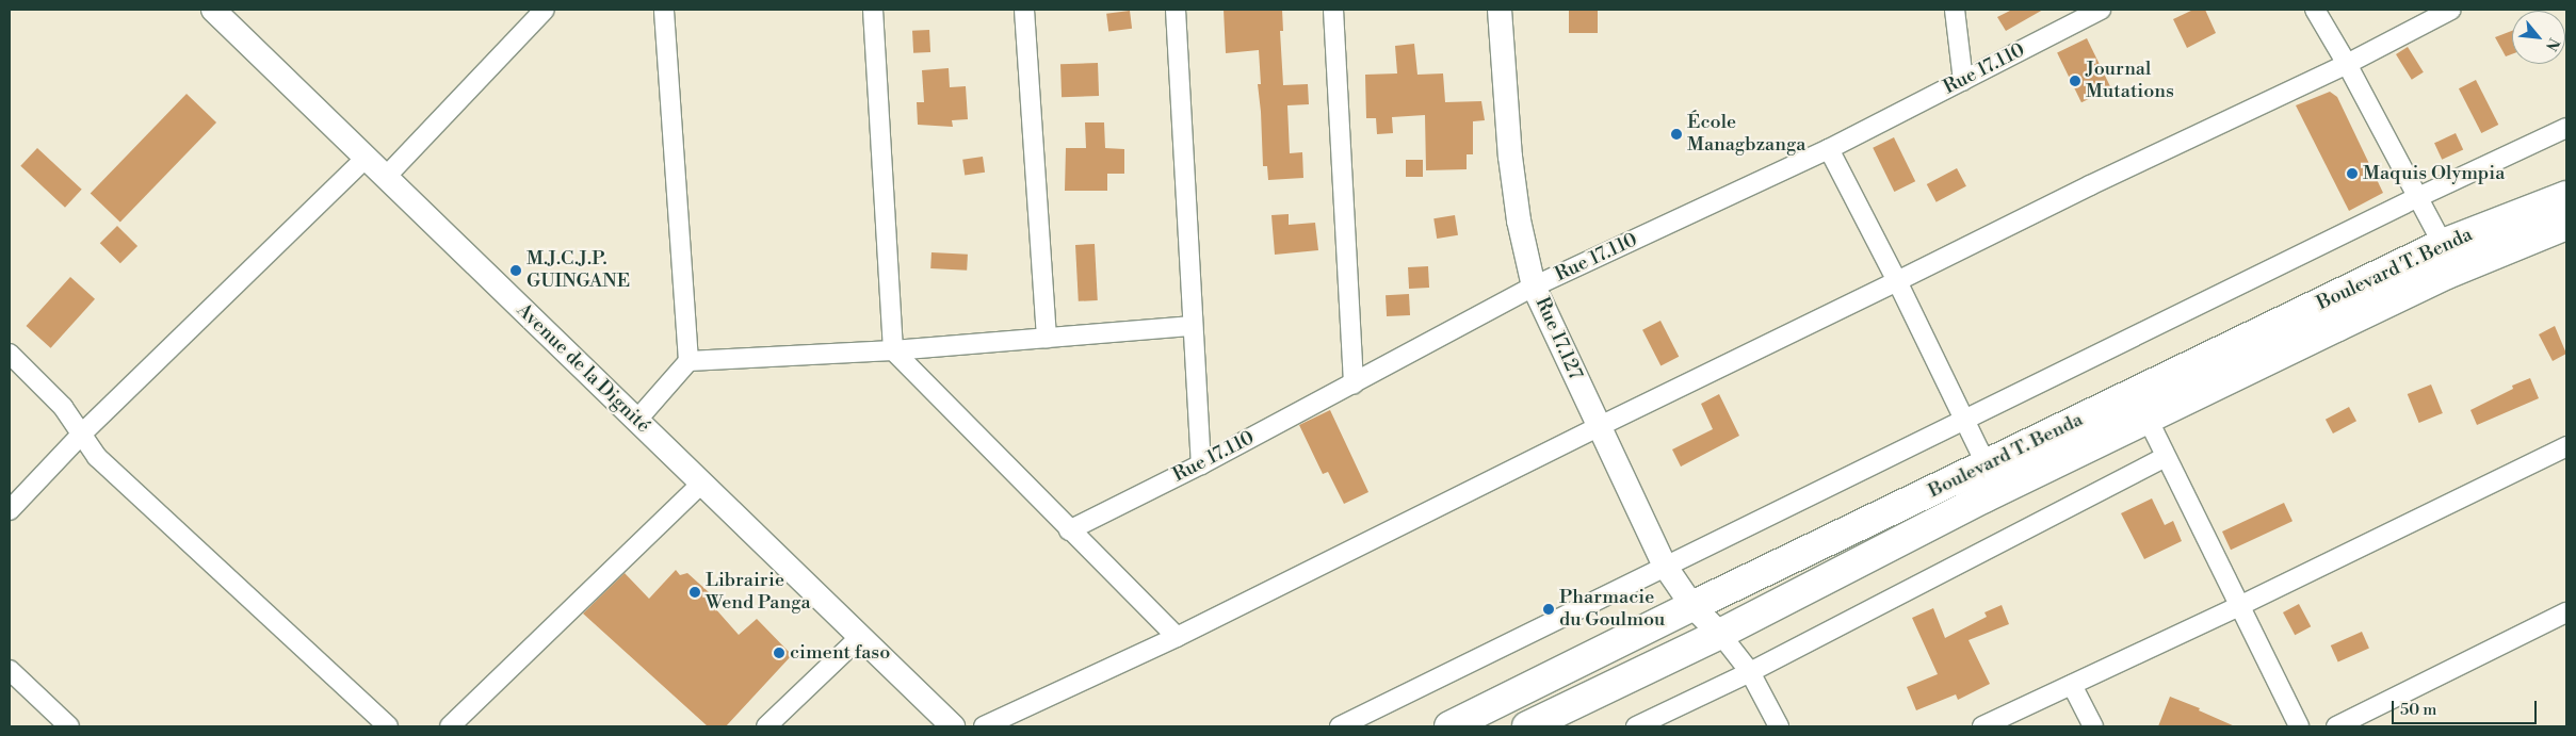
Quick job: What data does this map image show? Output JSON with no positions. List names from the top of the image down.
{
  "streets": {
    "highway": ["Boulevard T. Benda"],
    "street": ["Rue 17.110", "Rue 17.127", "Avenue de la Dignité"]
  },
  "crossings": [
    ["Rue 17.110", "Rue 17.127"],
    ["Boulevard T. Benda", "Rue 17.127"]
  ],
  "places": [
    "Journal Mutations",
    "École Managbzanga",
    "Maquis Olympia",
    "M.J.C.J.P. GUINGANE",
    "Librairie Wend Panga",
    "Pharmacie du Goulmou",
    "ciment faso"
  ],
  "scale_bar": "50 m",
  "north": "bottom right"
}
